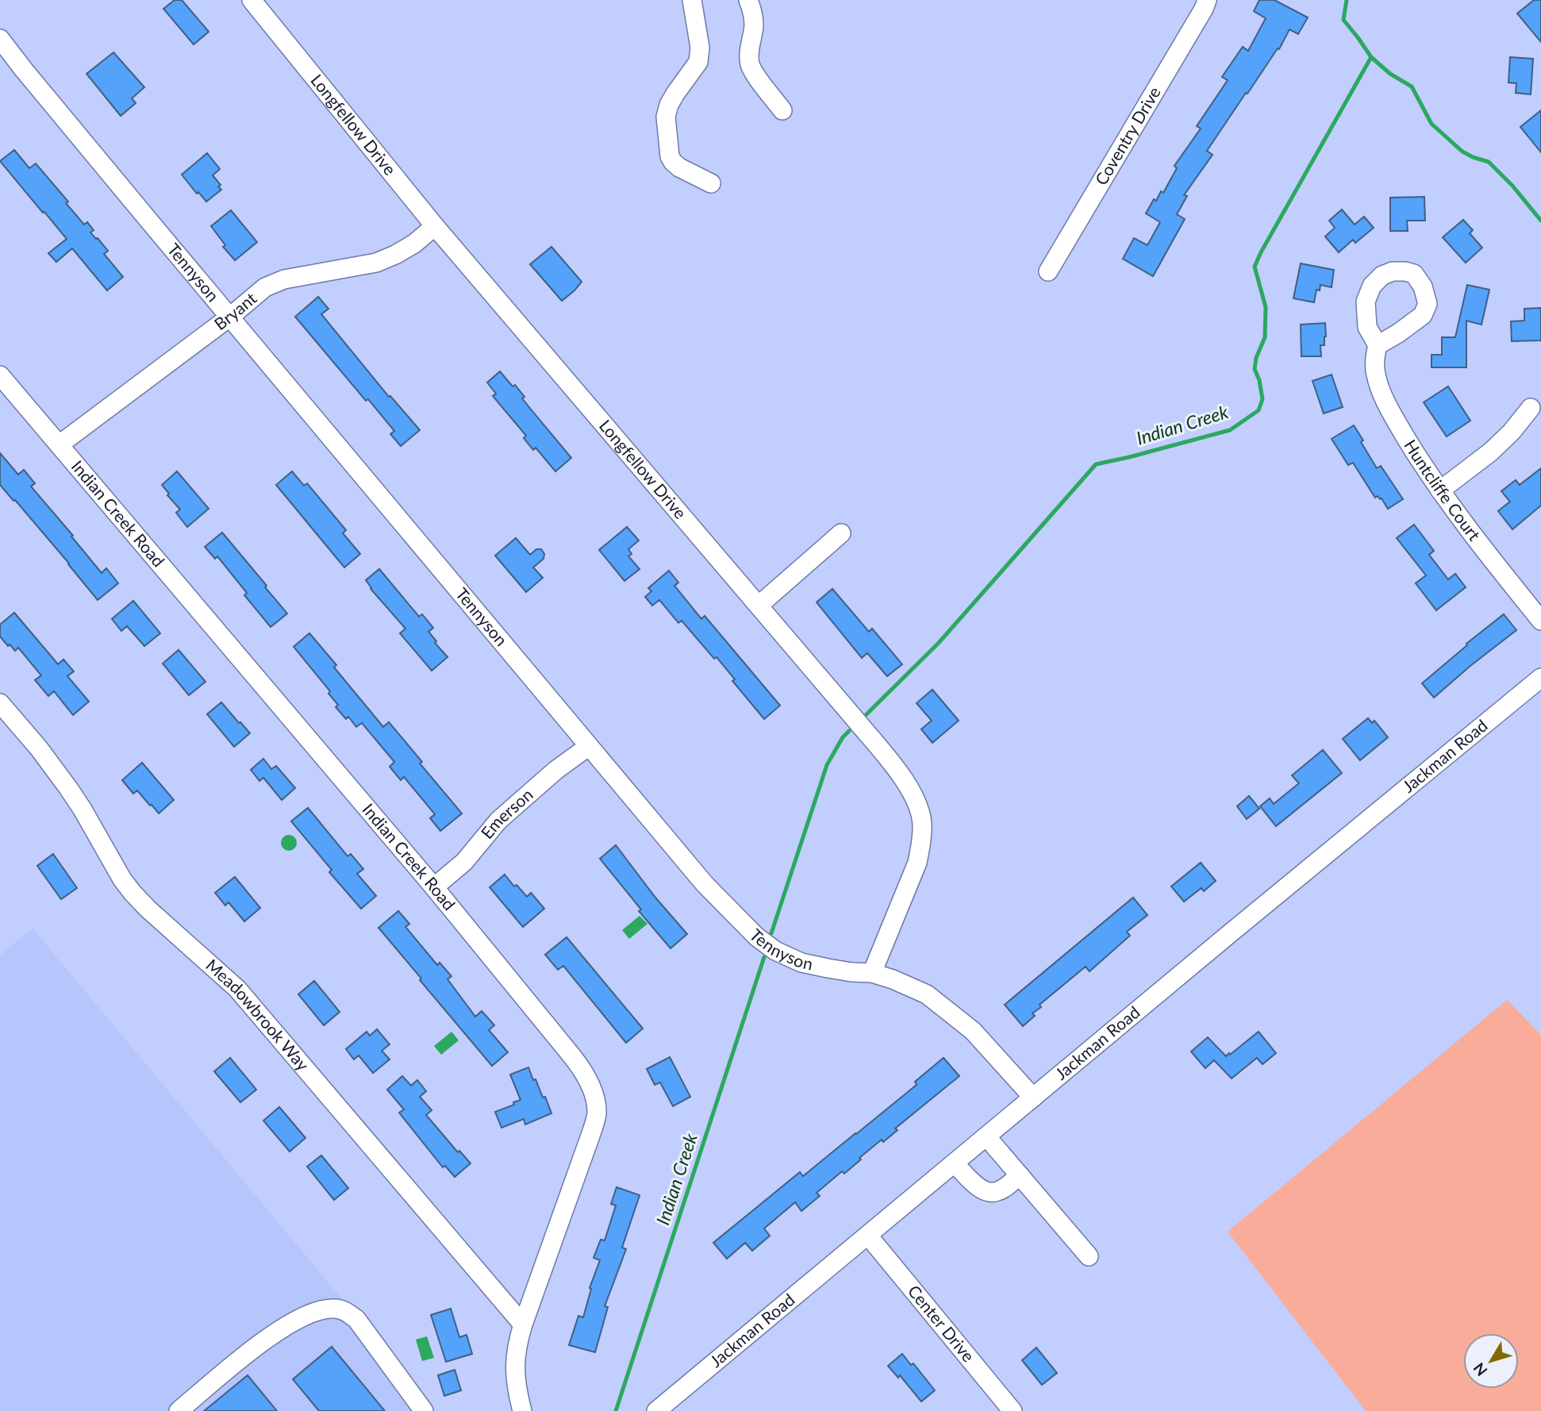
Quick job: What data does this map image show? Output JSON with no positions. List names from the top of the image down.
{
  "streets": {
    "street": [
      "Longfellow Drive",
      "Coventry Drive",
      "Tennyson",
      "Bryant",
      "Huntcliffe Court",
      "Indian Creek Road",
      "Jackman Road",
      "Emerson",
      "Meadowbrook Way",
      "Center Drive"
    ]
  },
  "crossings": [
    ["Longfellow Drive", "Tennyson"],
    ["Longfellow Drive", "Bryant"],
    ["Tennyson", "Bryant"],
    ["Tennyson", "Jackman Road"],
    ["Tennyson", "Emerson"],
    ["Bryant", "Indian Creek Road"],
    ["Indian Creek Road", "Emerson"],
    ["Indian Creek Road", "Meadowbrook Way"],
    ["Jackman Road", "Center Drive"]
  ],
  "water": ["Indian Creek"],
  "north": "bottom left"
}
